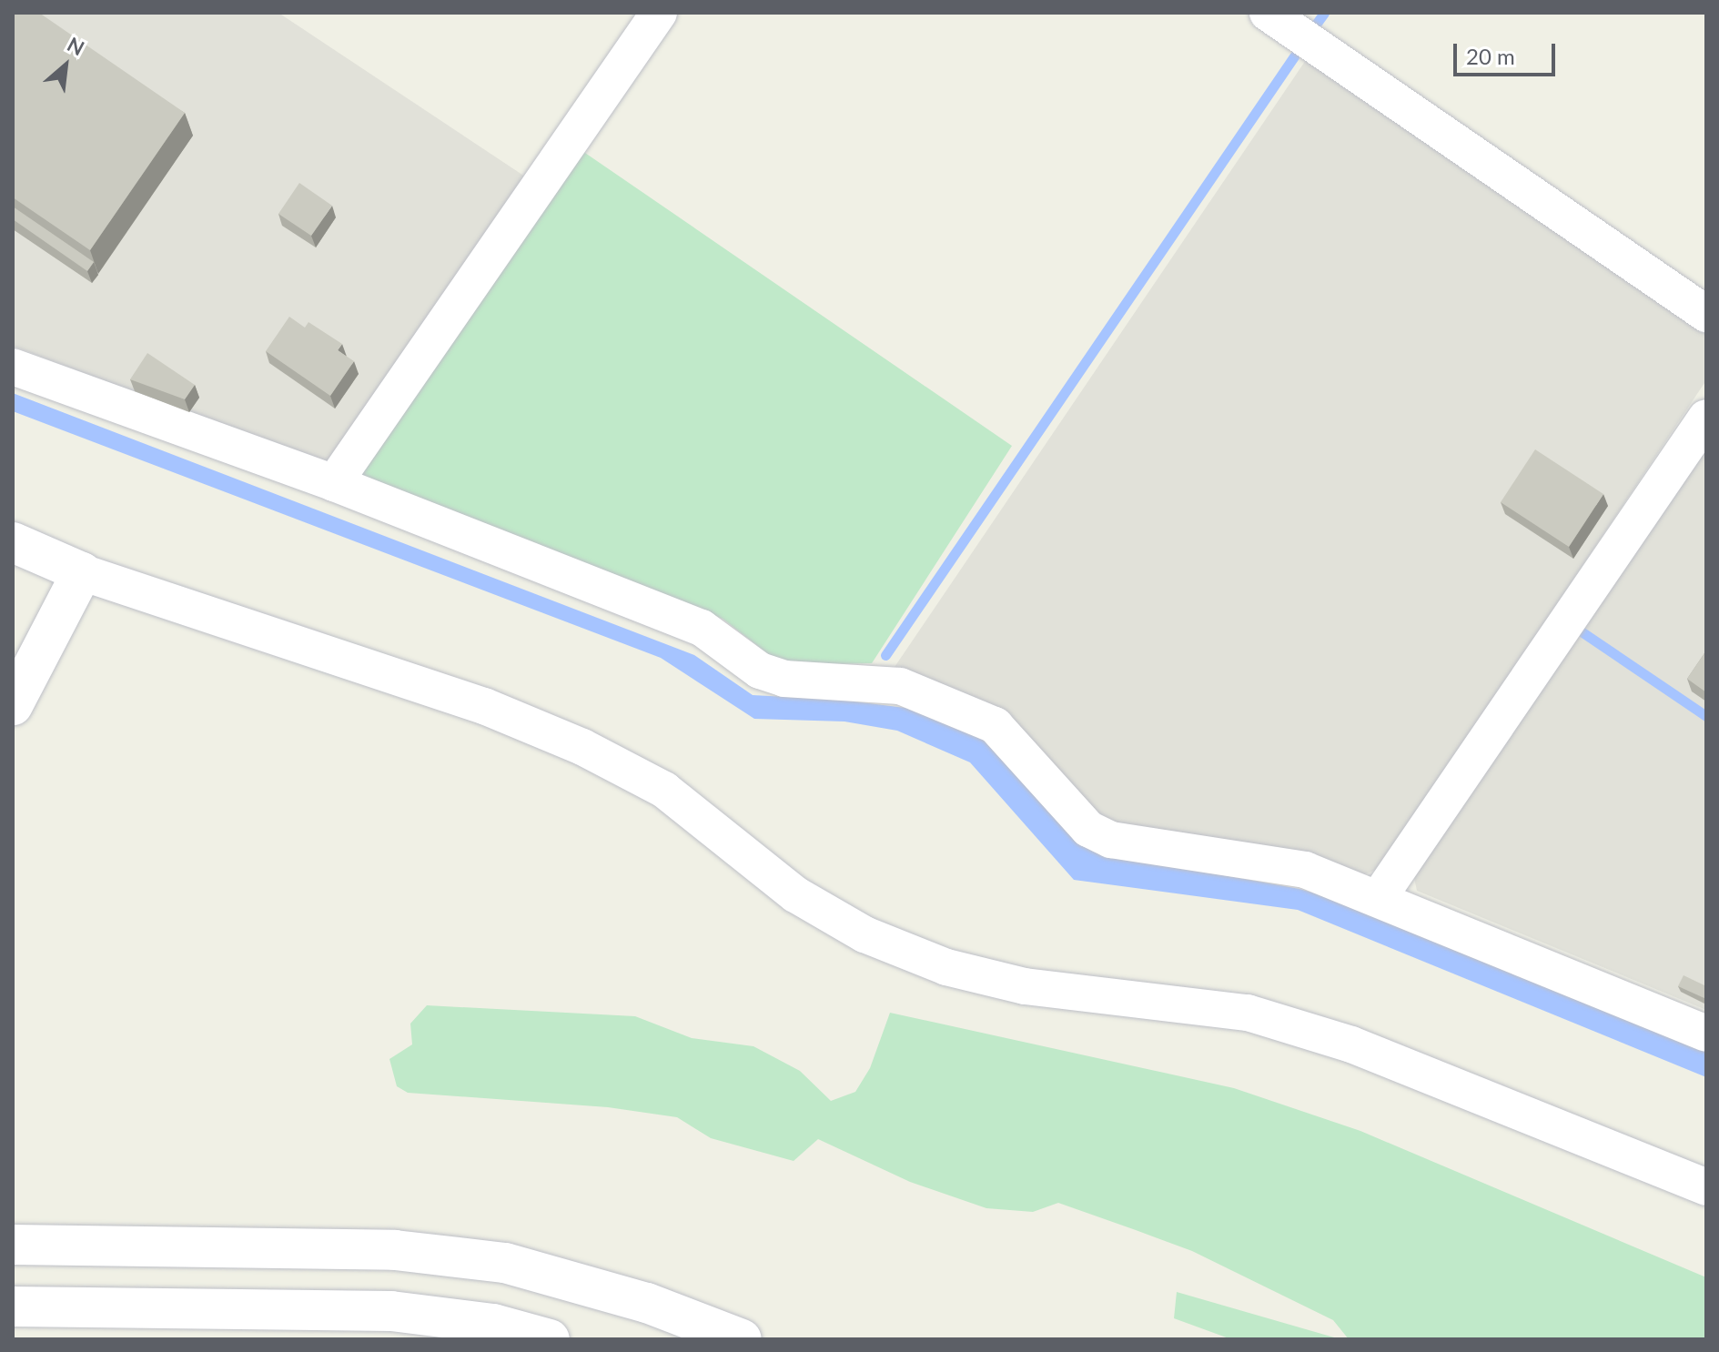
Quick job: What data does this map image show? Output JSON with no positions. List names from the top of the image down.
{
  "scale_bar": "20 m",
  "north": "top right"
}
